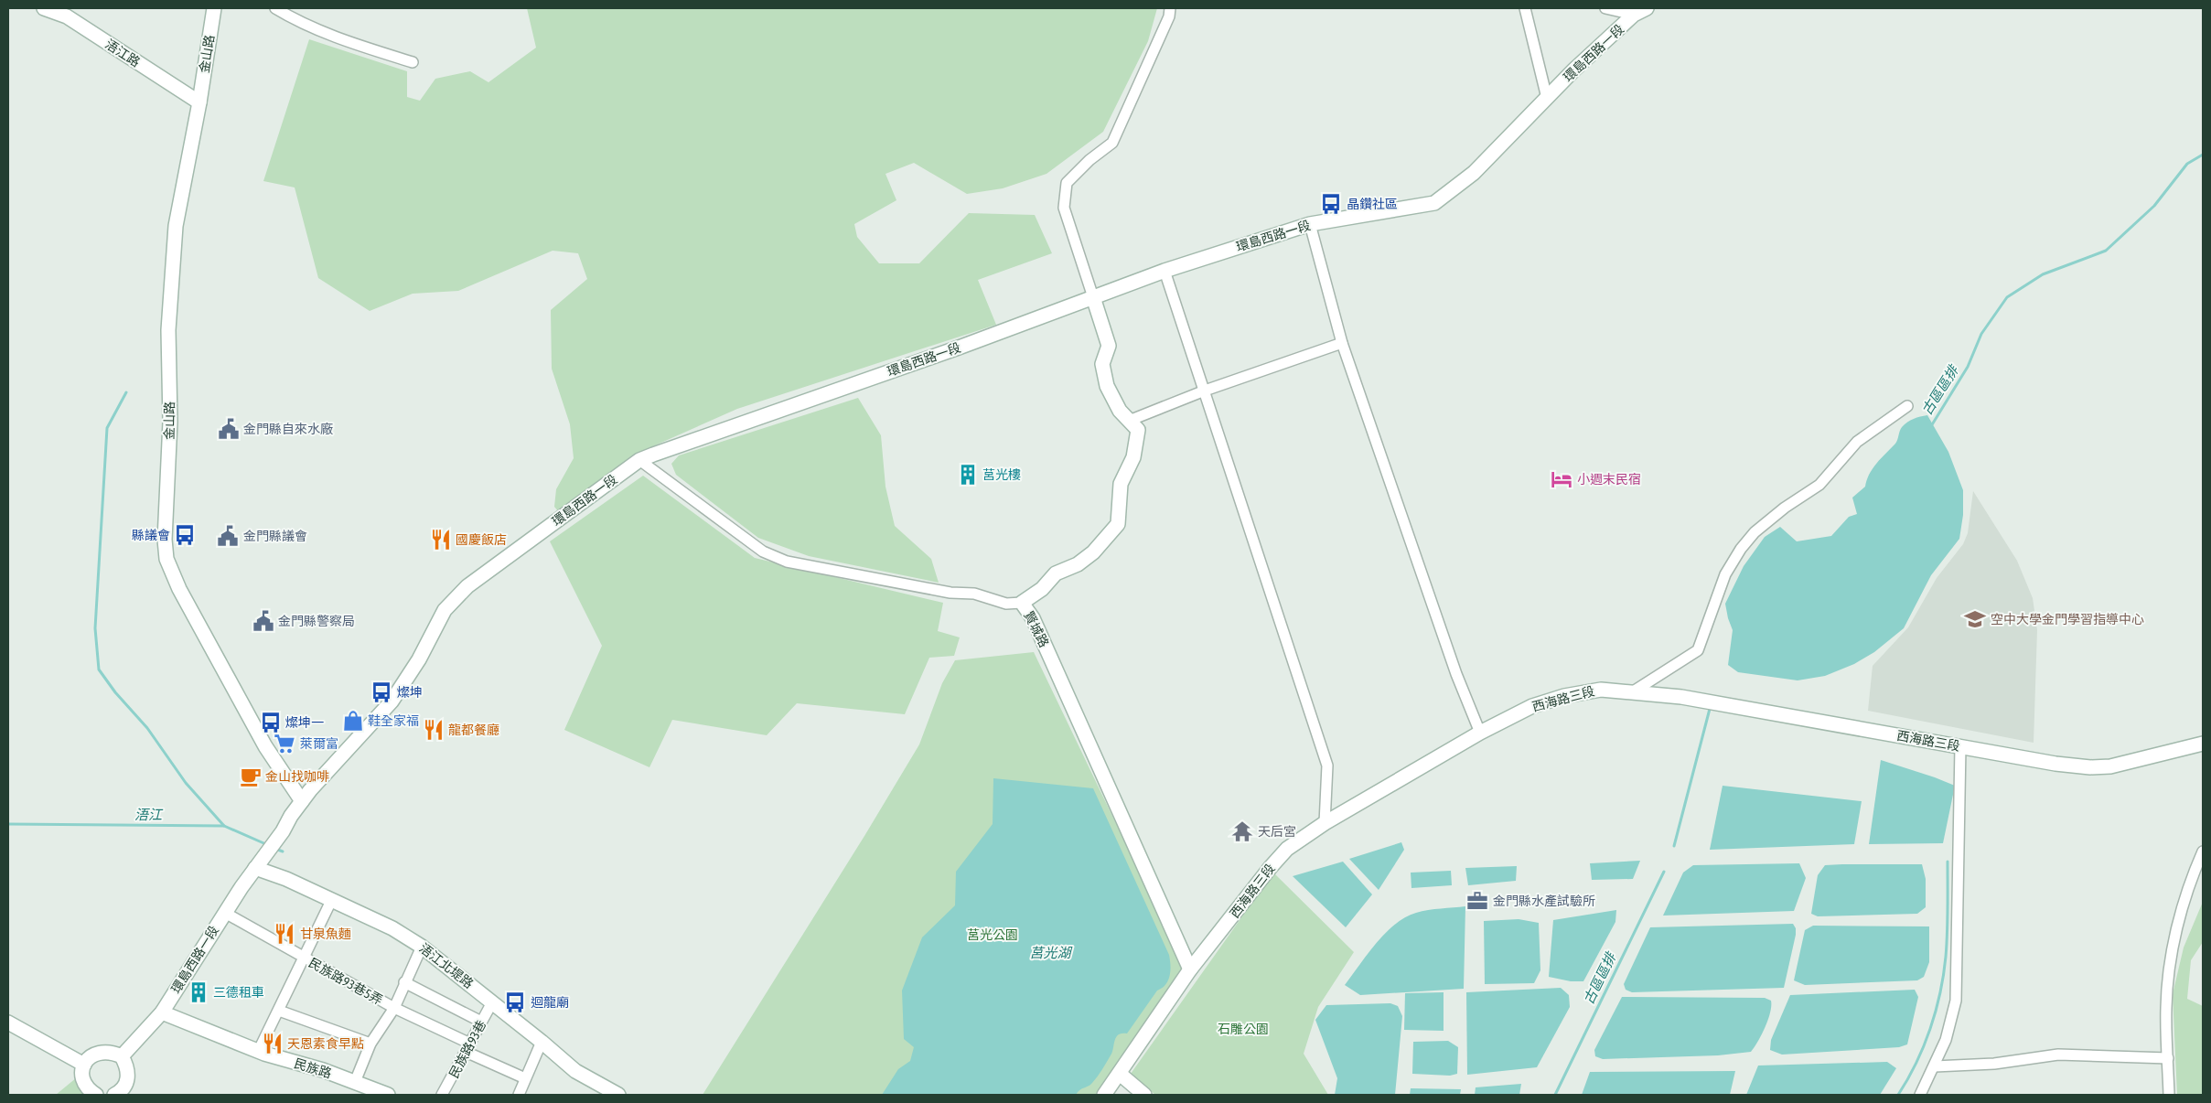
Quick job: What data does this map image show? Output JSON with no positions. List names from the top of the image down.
{
  "streets": {
    "main road": [
      "浯江路",
      "環島西路一段",
      "金山路",
      "賢城路",
      "西海路三段",
      "浯江北堤路",
      "民族路"
    ],
    "street": ["民族路93巷5弄", "民族路93巷"]
  },
  "crossings": [
    ["浯江路", "金山路"],
    ["環島西路一段", "金山路"],
    ["環島西路一段", "賢城路"],
    ["環島西路一段", "浯江北堤路"],
    ["環島西路一段", "民族路93巷5弄"],
    ["環島西路一段", "民族路"],
    ["賢城路", "西海路三段"],
    ["浯江北堤路", "民族路93巷"],
    ["民族路93巷5弄", "民族路93巷"]
  ],
  "water": ["古區區排", "浯江", "莒光湖"],
  "parks": ["莒光公園", "石雕公園"],
  "places": {
    "bus stop": [
      "晶鑽社區",
      "縣議會",
      "燦坤",
      "燦坤一",
      "迴龍廟"
    ],
    "public building": ["金門縣自來水廠", "金門縣議會", "金門縣警察局"],
    "building": ["莒光樓", "三德租車"],
    "hotel": ["小週末民宿"],
    "restaurant": [
      "國慶飯店",
      "龍都餐廳",
      "甘泉魚麵",
      "天恩素食早點"
    ],
    "school or university": ["空中大學金門學習指導中心"],
    "shop": ["鞋全家福"],
    "supermarket": ["萊爾富"],
    "cafe": ["金山找咖啡"],
    "temple": ["天后宮"],
    "office": ["金門縣水產試驗所"]
  }
}
